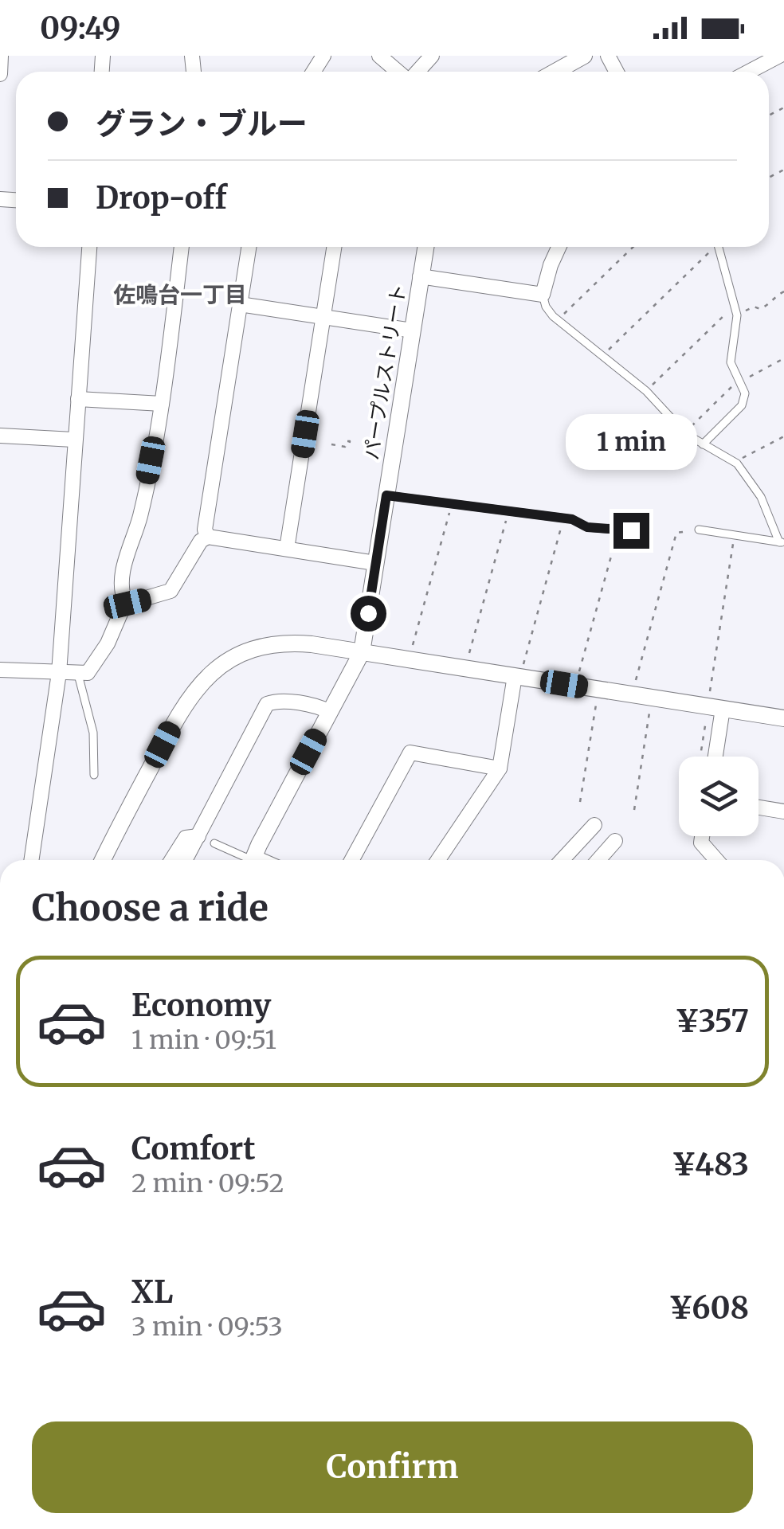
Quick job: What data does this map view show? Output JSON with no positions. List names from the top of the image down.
{
  "streets": {
    "street": ["パープルストリート"]
  },
  "districts": ["佐鳴台一丁目"],
  "page": {
    "status": "09:49",
    "banner": ["グラン・ブルー", "Drop-off"],
    "bubble": "1 min",
    "heading": "Choose a ride",
    "list": [
      {
        "name": "Economy",
        "note": "1 min · 09:51",
        "value": "¥357"
      },
      {
        "name": "Comfort",
        "note": "2 min · 09:52",
        "value": "¥483"
      },
      {
        "name": "XL",
        "note": "3 min · 09:53",
        "value": "¥608"
      }
    ],
    "buttons": "Confirm"
  }
}
